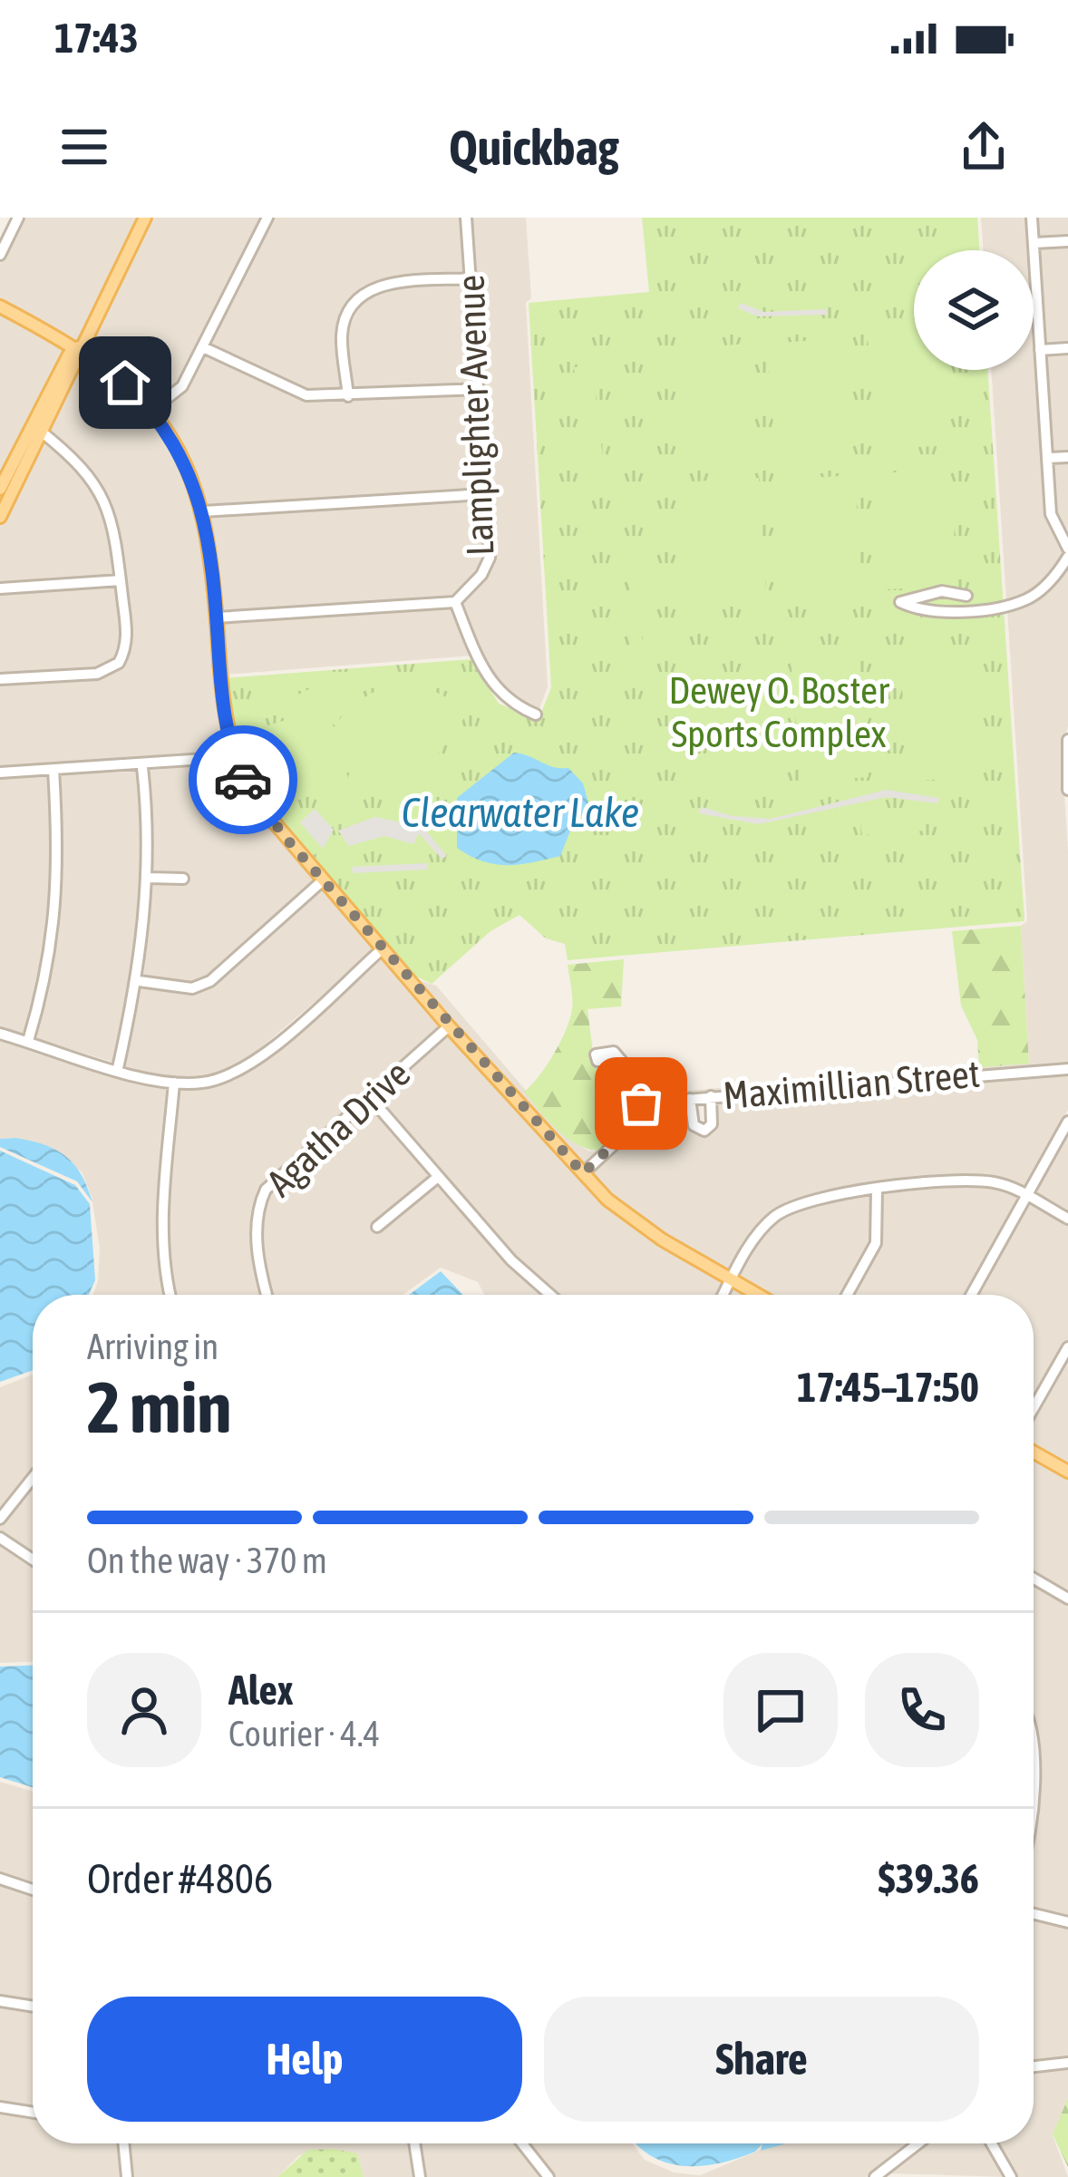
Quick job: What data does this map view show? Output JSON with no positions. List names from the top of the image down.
{
  "streets": {
    "street": ["Lamplighter Avenue", "Maximillian Street", "Agatha Drive"]
  },
  "water": ["Clearwater Lake"],
  "parks": ["Dewey O. Boster Sports Complex"],
  "page": {
    "status": "17:43",
    "header": "Quickbag",
    "heading": ["2 min", "Arriving in", "17:45–17:50"],
    "panel": [
      "Alex",
      "Courier · 4.4",
      "Order #4806",
      "$39.36"
    ],
    "bar": "On the way · 370 m",
    "buttons": ["Help", "Share"]
  }
}
